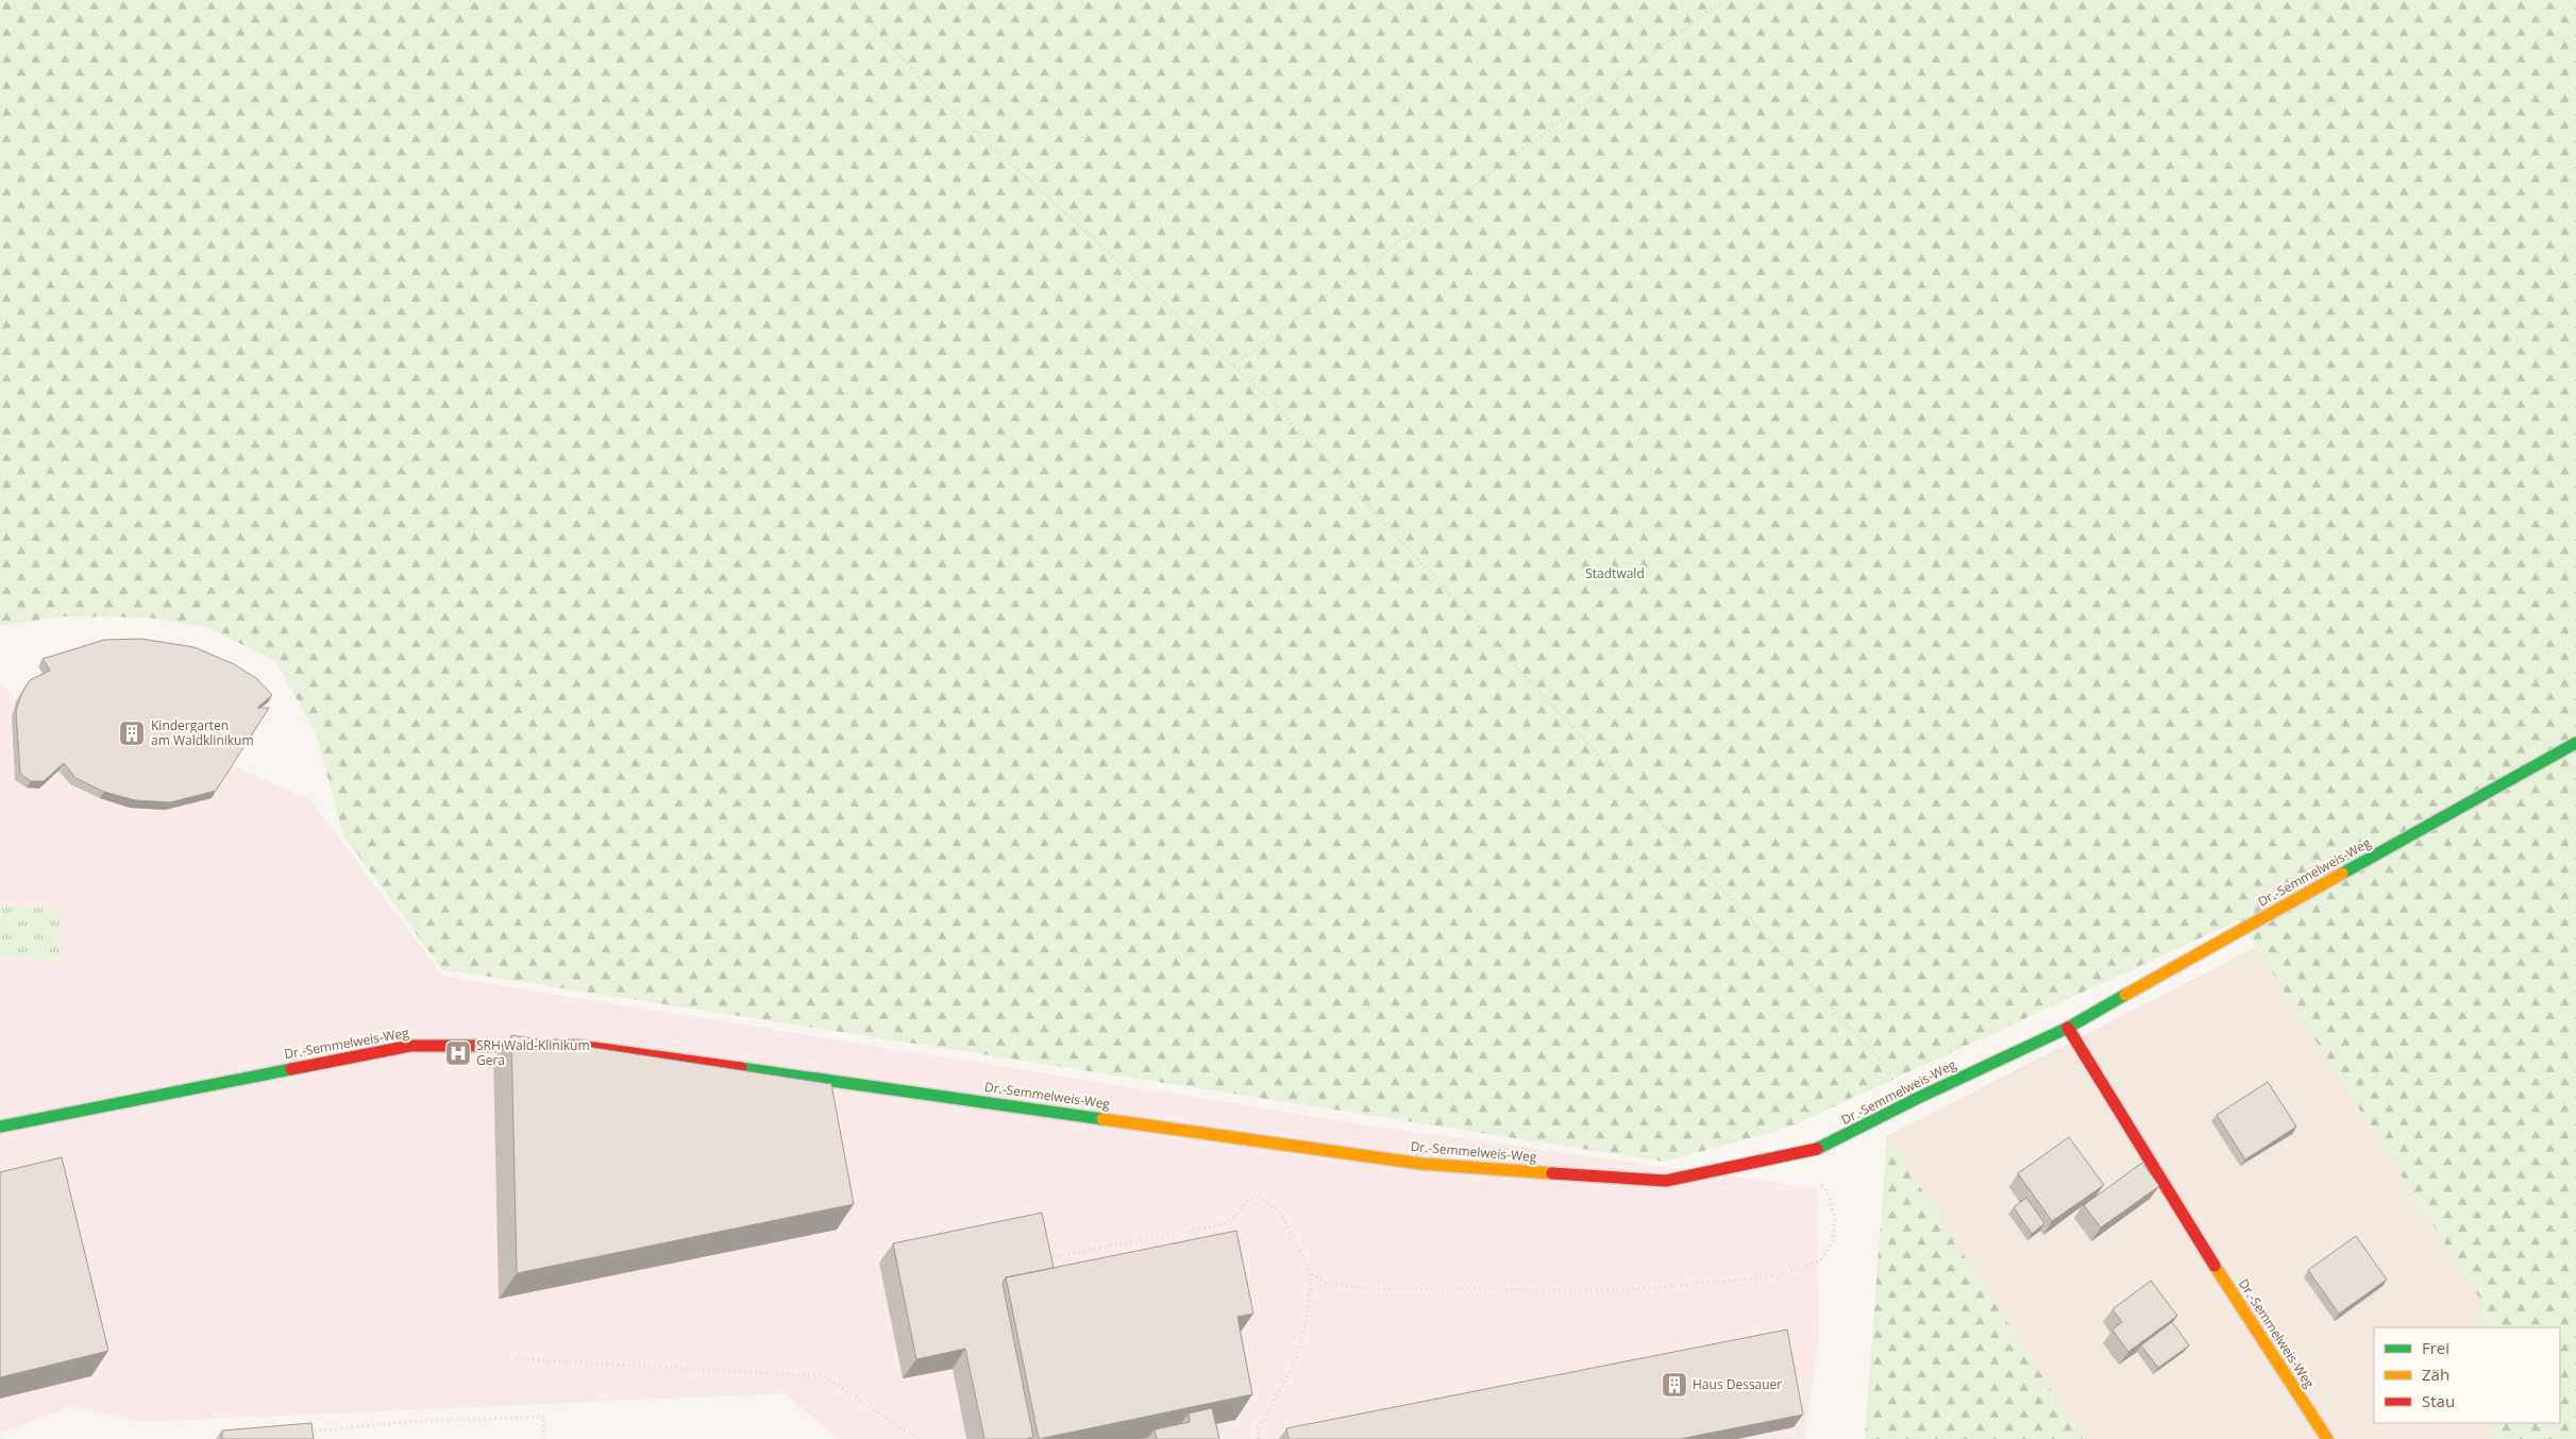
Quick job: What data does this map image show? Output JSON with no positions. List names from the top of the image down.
{
  "streets": {
    "street": ["Dr.-Semmelweis-Weg"]
  },
  "parks": ["Stadtwald"],
  "places": {
    "building": ["Kindergarten am Waldklinikum", "Haus Dessauer"],
    "hospital": ["SRH Wald-Klinikum Gera"]
  },
  "legend": ["Frei", "Zäh", "Stau"]
}
